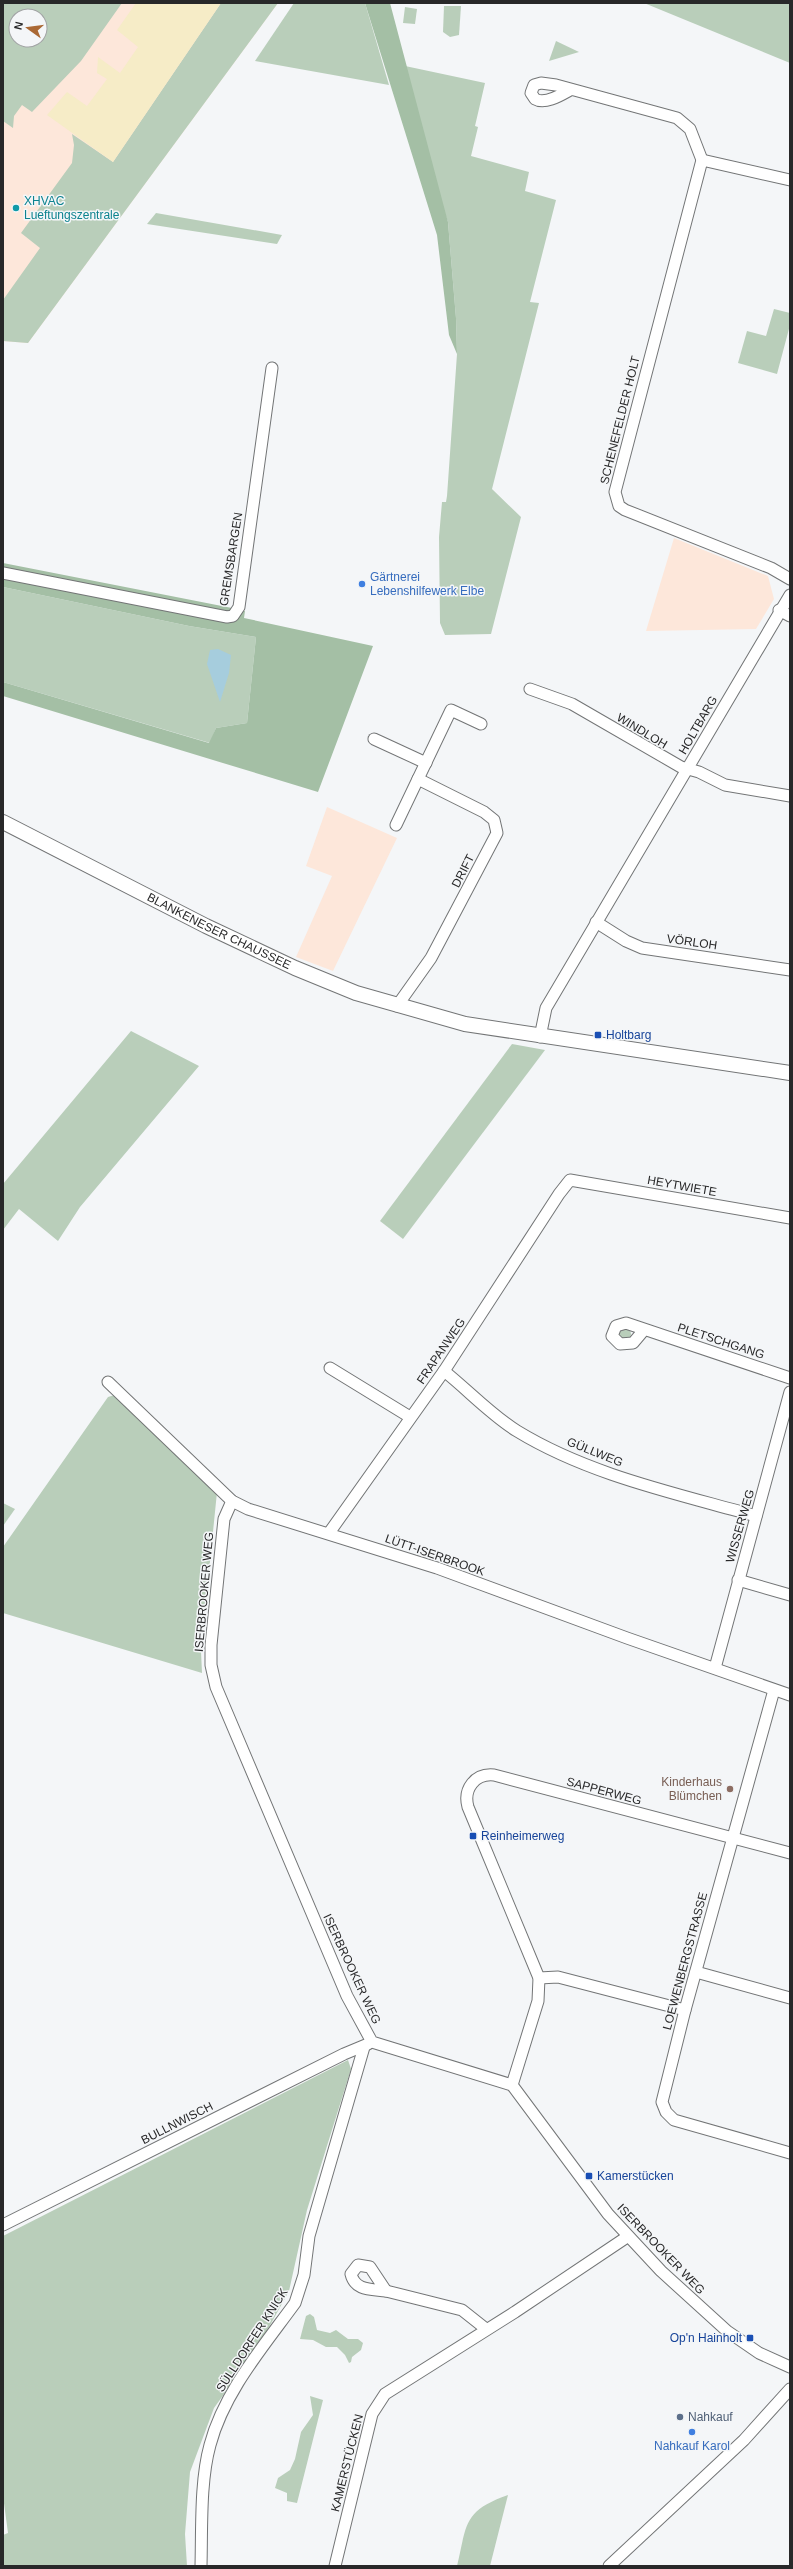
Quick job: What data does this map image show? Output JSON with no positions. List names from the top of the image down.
{
  "streets": {
    "main road": ["BLANKENESER CHAUSSEE"],
    "street": [
      "SCHENEFELDER HOLT",
      "GREMSBARGEN",
      "HOLTBARG",
      "WINDLOH",
      "DRIFT",
      "VÖRLOH",
      "HEYTWIETE",
      "PLETSCHGANG",
      "FRAPANWEG",
      "GÜLLWEG",
      "WISSERWEG",
      "LÜTT-ISERBROOK",
      "ISERBROOKER WEG",
      "SAPPERWEG",
      "LOEWENBERGSTRASSE",
      "BULLNWISCH",
      "SÜLLDORFER KNICK",
      "KAMERSTÜCKEN"
    ]
  },
  "crossings": [
    ["HOLTBARG", "WINDLOH"],
    ["HOLTBARG", "BLANKENESER CHAUSSEE"],
    ["HOLTBARG", "VÖRLOH"],
    ["DRIFT", "BLANKENESER CHAUSSEE"],
    ["HEYTWIETE", "FRAPANWEG"],
    ["FRAPANWEG", "GÜLLWEG"],
    ["FRAPANWEG", "LÜTT-ISERBROOK"],
    ["GÜLLWEG", "WISSERWEG"],
    ["WISSERWEG", "LÜTT-ISERBROOK"],
    ["LÜTT-ISERBROOK", "ISERBROOKER WEG"],
    ["LÜTT-ISERBROOK", "LOEWENBERGSTRASSE"],
    ["ISERBROOKER WEG", "BULLNWISCH"],
    ["ISERBROOKER WEG", "SÜLLDORFER KNICK"],
    ["ISERBROOKER WEG", "KAMERSTÜCKEN"],
    ["SAPPERWEG", "LOEWENBERGSTRASSE"],
    ["BULLNWISCH", "SÜLLDORFER KNICK"]
  ],
  "places": {
    "other": [
      "XHVAC Lueftungszentrale",
      "Gärtnerei Lebenshilfewerk Elbe",
      "Kinderhaus Blümchen",
      "Nahkauf",
      "Nahkauf Karol"
    ],
    "transit": [
      "Holtbarg",
      "Reinheimerweg",
      "Kamerstücken",
      "Op'n Hainholt"
    ]
  },
  "north": "left"
}
